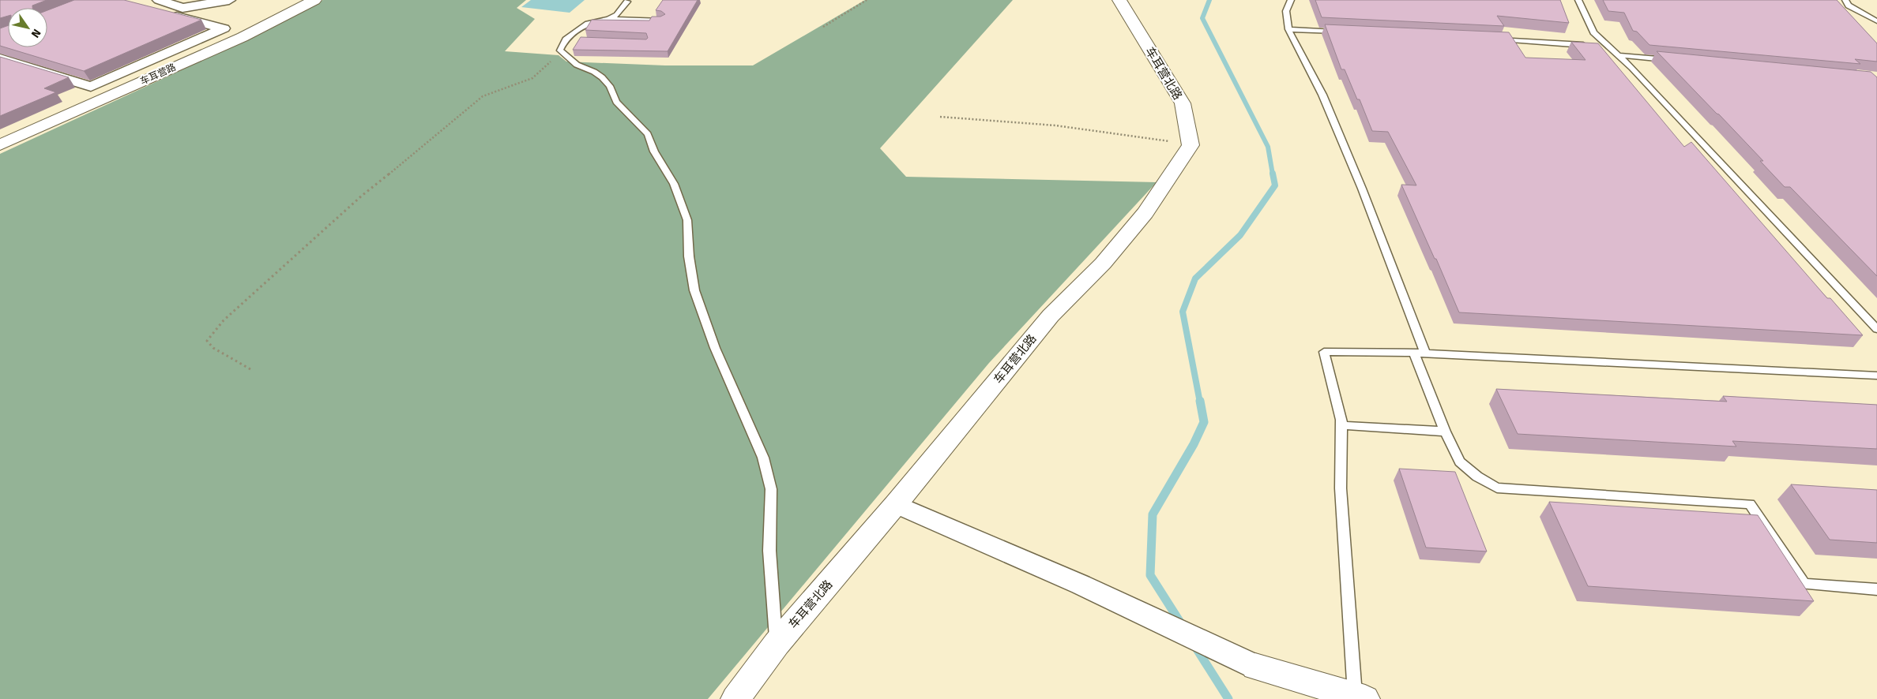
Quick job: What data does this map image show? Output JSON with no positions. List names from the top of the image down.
{
  "streets": {
    "street": ["车耳营北路", "车耳营路"]
  },
  "north": "bottom right"
}
